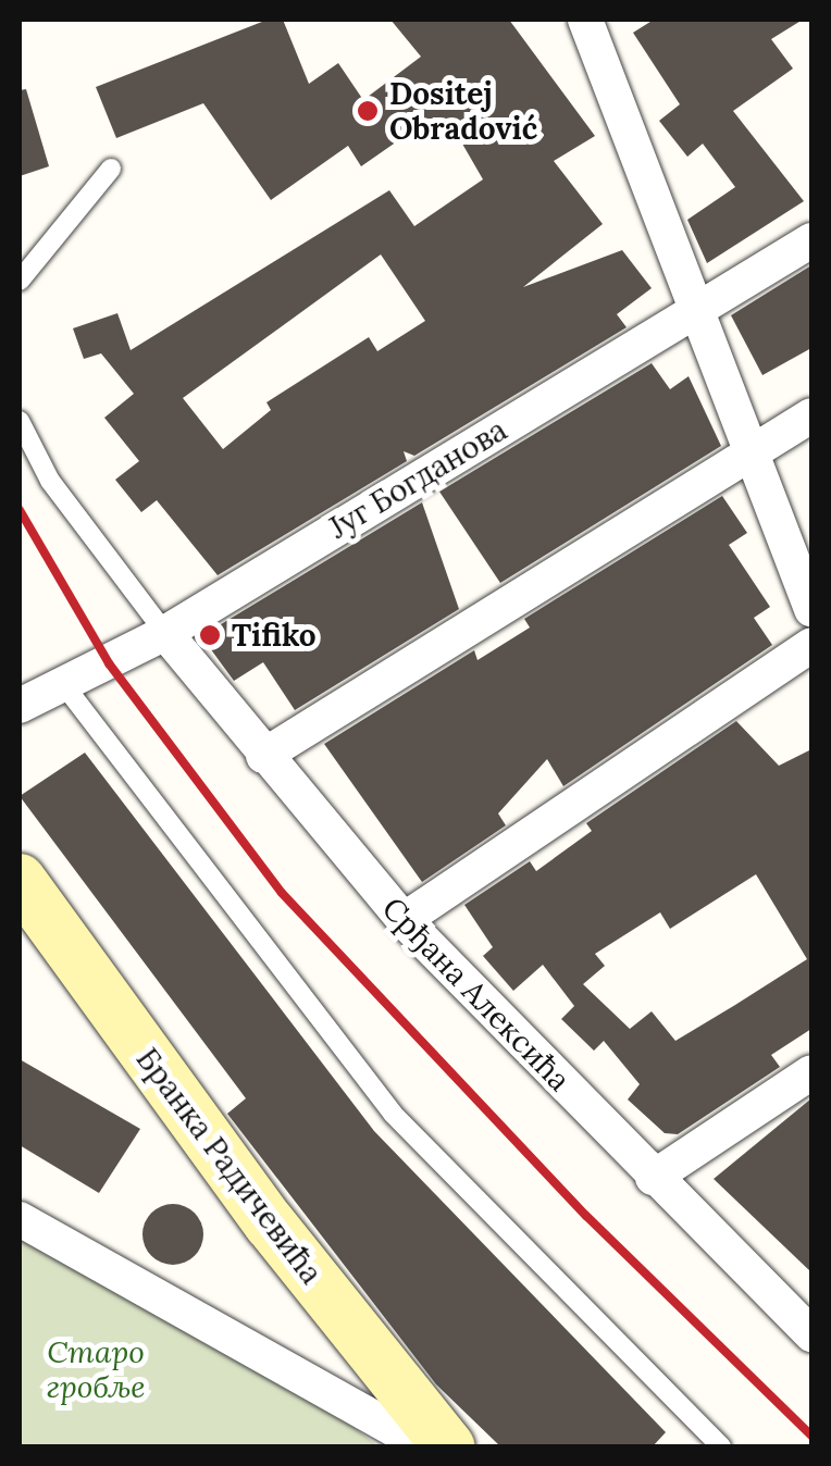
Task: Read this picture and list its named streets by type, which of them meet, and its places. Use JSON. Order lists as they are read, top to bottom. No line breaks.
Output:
{"streets":{"street":["Југ Богданова","Срђана Алексића","Бранка Радичевића"]},"crossings":[["Југ Богданова","Срђана Алексића"]],"parks":["Старо гробље"],"places":["Dositej Obradović","Tifiko"]}
